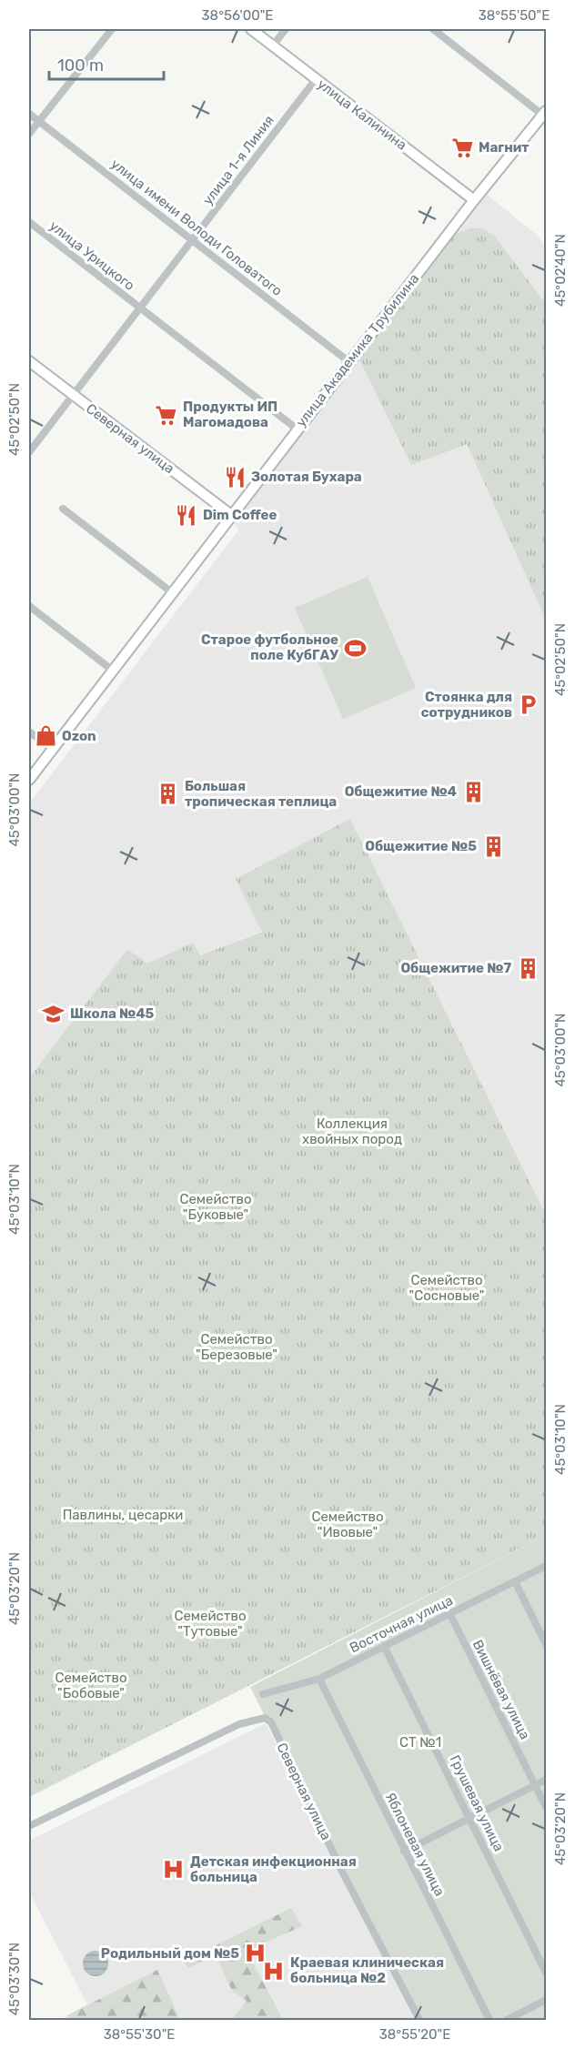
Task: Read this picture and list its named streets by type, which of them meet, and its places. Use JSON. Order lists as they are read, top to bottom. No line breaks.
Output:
{"streets":{"main road":["улица Калинина","улица Академика Трубилина","Северная улица"],"street":["улица 1-я Линия","улица имени Володи Головатого","улица Урицкого","Восточная улица","Вишнёвая улица","Грушевая улица","Яблоневая улица"]},"crossings":[["улица Калинина","улица 1-я Линия"],["улица Калинина","улица Академика Трубилина"],["улица 1-я Линия","улица имени Володи Головатого"],["улица 1-я Линия","улица Урицкого"],["улица 1-я Линия","Северная улица"],["улица имени Володи Головатого","улица Академика Трубилина"],["улица Академика Трубилина","Северная улица"],["Восточная улица","Вишнёвая улица"],["Восточная улица","Грушевая улица"],["Восточная улица","Яблоневая улица"]],"parks":["Коллекция хвойных пород","Семейство \"Буковые\"","Семейство \"Сосновые\"","Семейство \"Березовые\"","Павлины, цесарки","Семейство \"Ивовые\"","Семейство \"Тутовые\"","Семейство \"Бобовые\"","СТ №1"],"places":{"supermarket":["Магнит","Продукты ИП Магомадова"],"restaurant":["Золотая Бухара","Dim Coffee"],"sports":["Старое футбольное поле КубГАУ"],"parking":["Стоянка для сотрудников"],"shop":["Ozon"],"building":["Общежитие №4","Большая тропическая теплица","Общежитие №5","Общежитие №7"],"school or university":["Школа №45"],"hospital":["Детская инфекционная больница","Родильный дом №5","Краевая клиническая больница №2"]},"scale_bar":"100 m","coordinates":["38°56'00\"E","38°55'50\"E","45°02'40\"N","45°02'50\"N","45°03'00\"N","45°03'10\"N","45°03'20\"N","45°03'30\"N","38°55'30\"E","38°55'20\"E"]}
